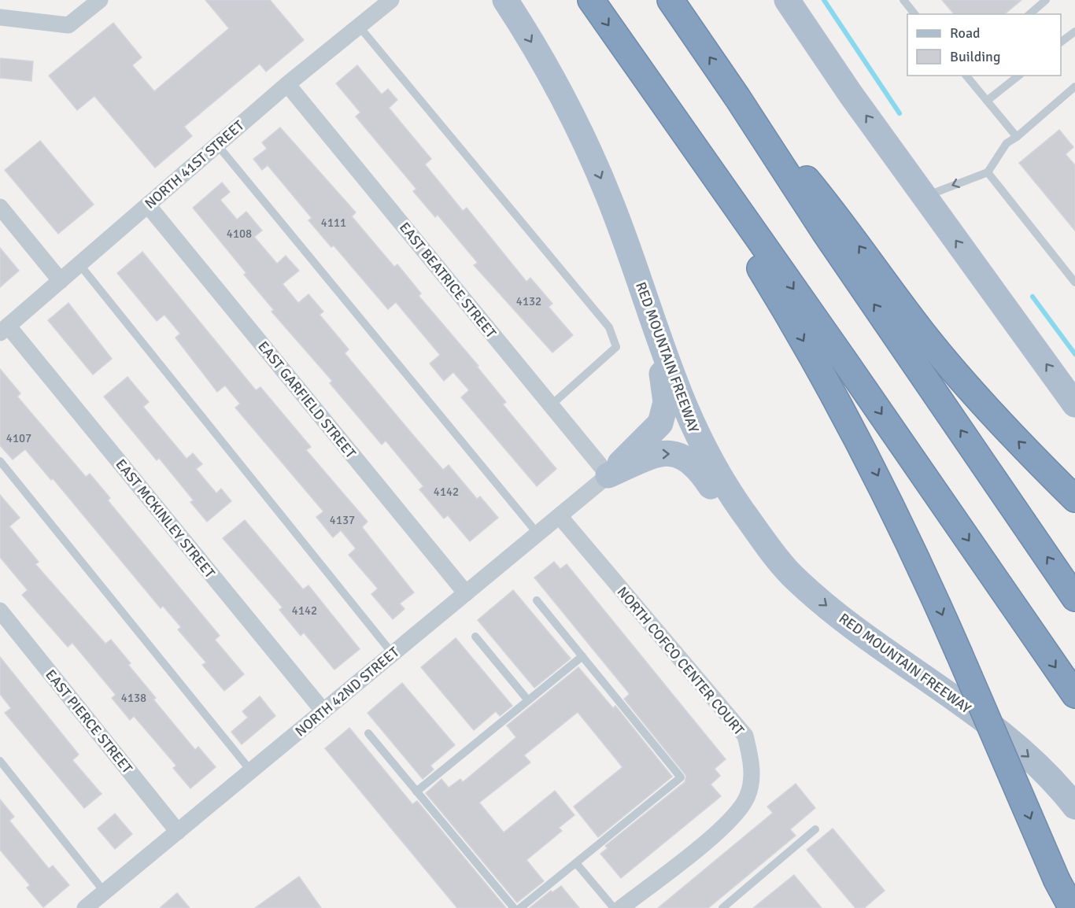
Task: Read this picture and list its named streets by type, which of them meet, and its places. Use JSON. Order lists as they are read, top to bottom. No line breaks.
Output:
{"streets":{"main road":["RED MOUNTAIN FREEWAY"],"street":["NORTH 41ST STREET","EAST BEATRICE STREET","EAST GARFIELD STREET","EAST MCKINLEY STREET","NORTH COFCO CENTER COURT","NORTH 42ND STREET","EAST PIERCE STREET"]},"crossings":[["NORTH 41ST STREET","EAST BEATRICE STREET"],["NORTH 41ST STREET","EAST GARFIELD STREET"],["NORTH 41ST STREET","EAST MCKINLEY STREET"],["EAST BEATRICE STREET","NORTH 42ND STREET"],["EAST GARFIELD STREET","NORTH 42ND STREET"],["EAST MCKINLEY STREET","NORTH 42ND STREET"],["NORTH COFCO CENTER COURT","NORTH 42ND STREET"],["NORTH 42ND STREET","EAST PIERCE STREET"]],"one_way":["RED MOUNTAIN FREEWAY"],"house_numbers":["4111","4108","4132","4107","4142","4137","4142","4138"],"legend":["Road","Building"]}
